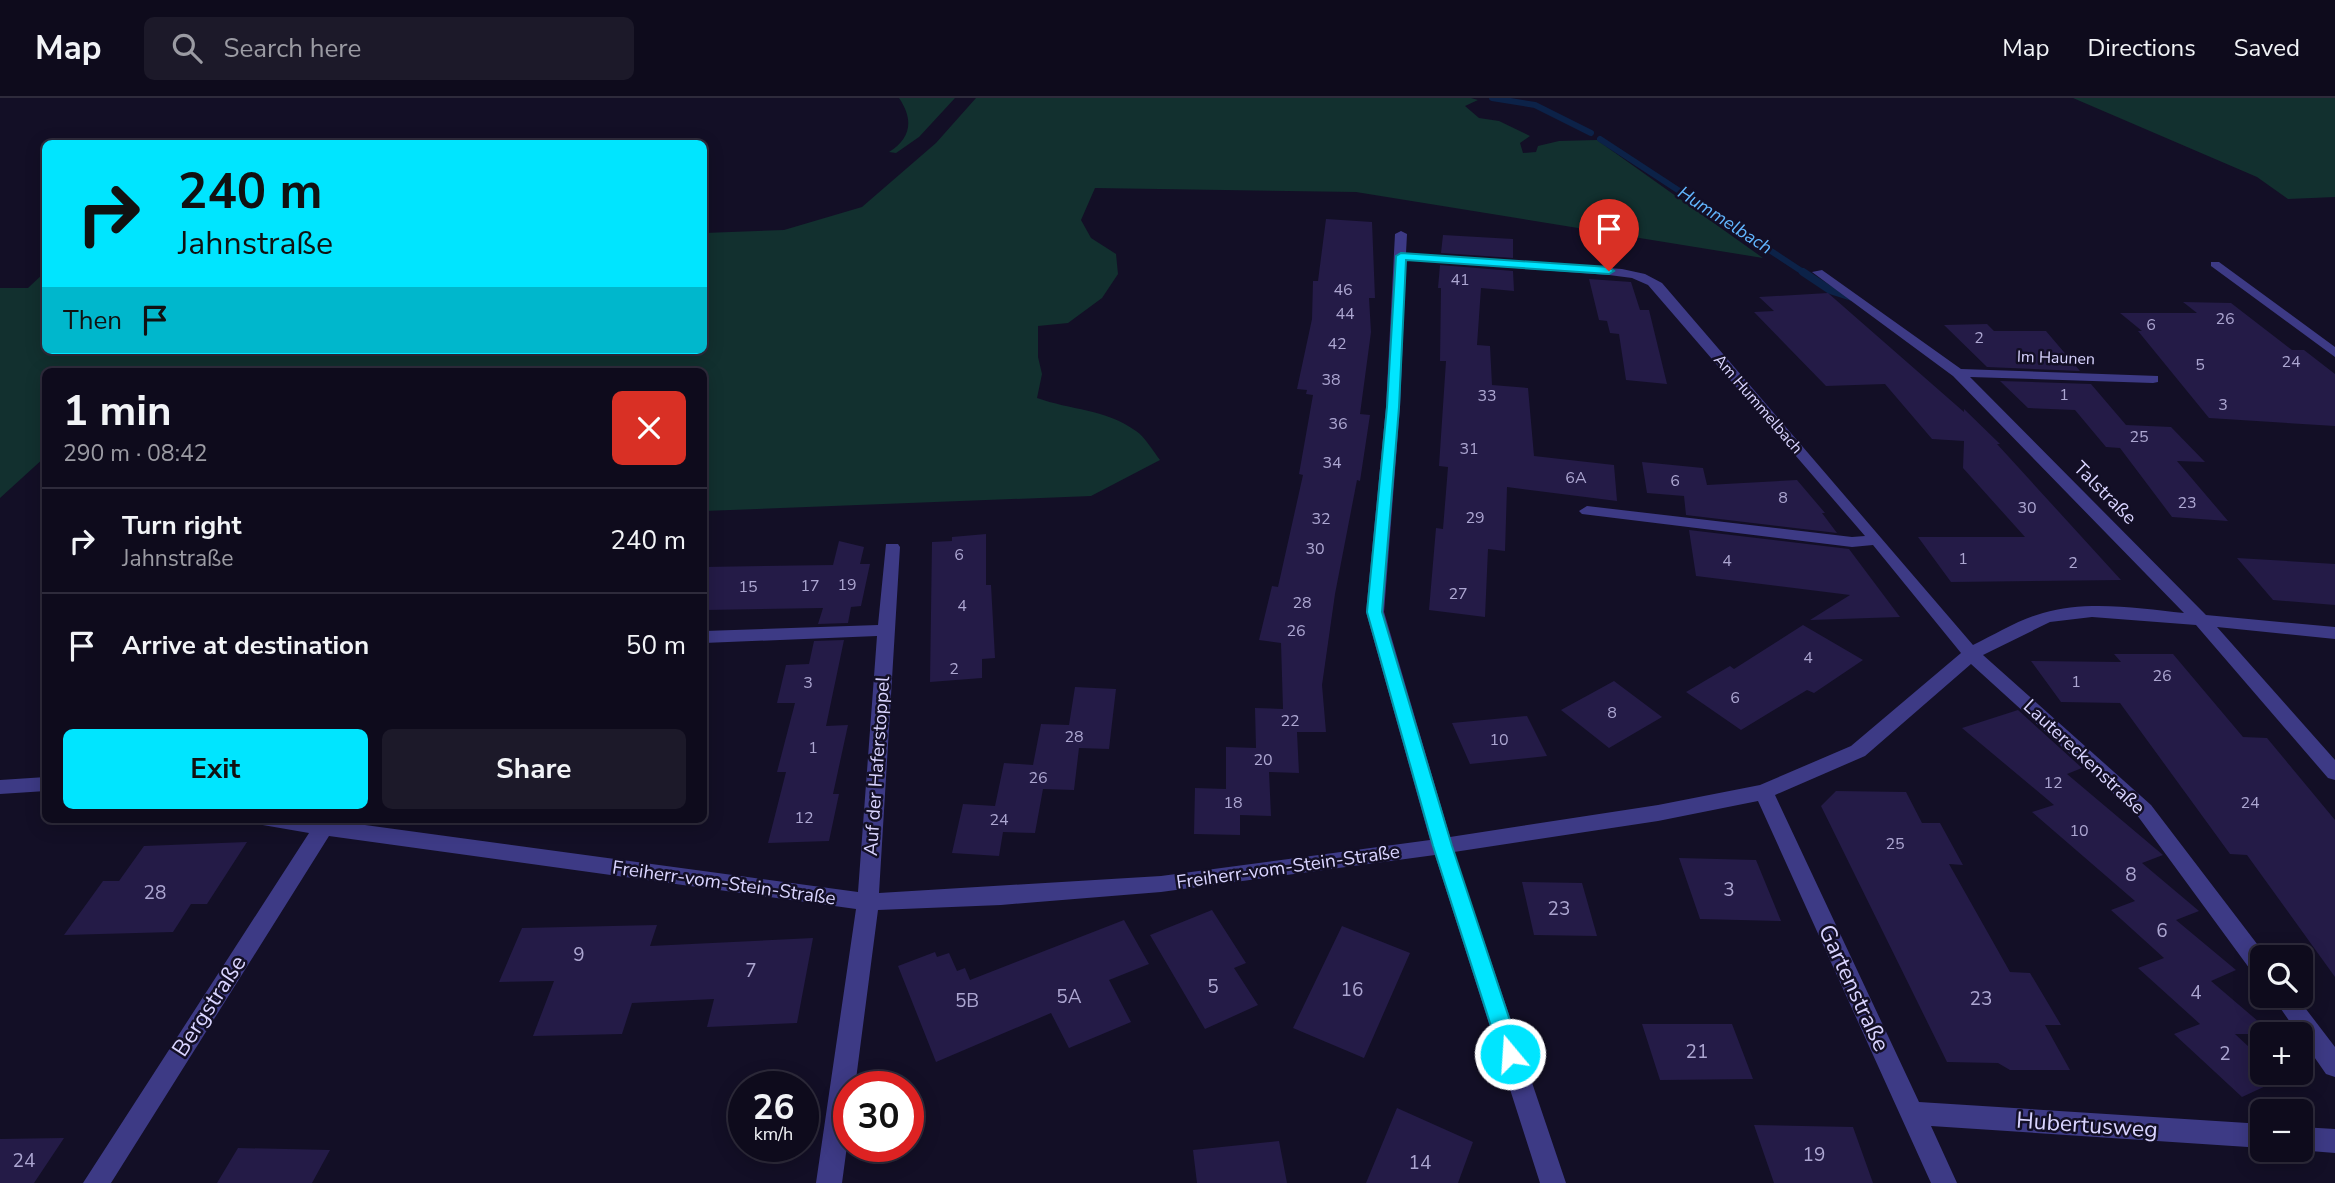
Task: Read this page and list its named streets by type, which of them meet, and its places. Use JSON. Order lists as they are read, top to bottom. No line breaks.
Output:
{"streets":{"street":["Im Haunen","Am Hummelbach","Talstraße","Lautereckenstraße","Auf der Haferstoppel","Freiherr-vom-Stein-Straße","Gartenstraße","Bergstraße","Hubertusweg"]},"crossings":[["Im Haunen","Talstraße"],["Am Hummelbach","Lautereckenstraße"],["Am Hummelbach","Freiherr-vom-Stein-Straße"],["Talstraße","Freiherr-vom-Stein-Straße"],["Lautereckenstraße","Freiherr-vom-Stein-Straße"],["Auf der Haferstoppel","Freiherr-vom-Stein-Straße"],["Freiherr-vom-Stein-Straße","Gartenstraße"],["Freiherr-vom-Stein-Straße","Bergstraße"],["Gartenstraße","Hubertusweg"]],"water":["Hummelbach"],"house_numbers":["41","46","44","26","6","2","42","24","5","38","1","33","3","36","25","31","34","6A","6","8","23","30","29","32","30","6","1","4","2","19","17","15","27","28","4","26","4","2","26","1","3","6","8","22","28","10","1","20","26","12","18","24","12","24","10","25","8","3","28","23","6","9","7","5","16","4","5A","23","5B","21","2","19","24","14"],"page":{"header":"Map","search":"Search here","nav":["Map","Directions","Saved"],"turn":["240 m","Jahnstraße"],"then":"Then","heading":["1 min","290 m · 08:42"],"list":[{"name":"Turn right","note":"Jahnstraße","value":"240 m"},{"name":"Arrive at destination","value":"50 m"}],"buttons":["Exit","Share"],"map_buttons":["+","−"],"speed":"26 km/h","limit":"30"}}
